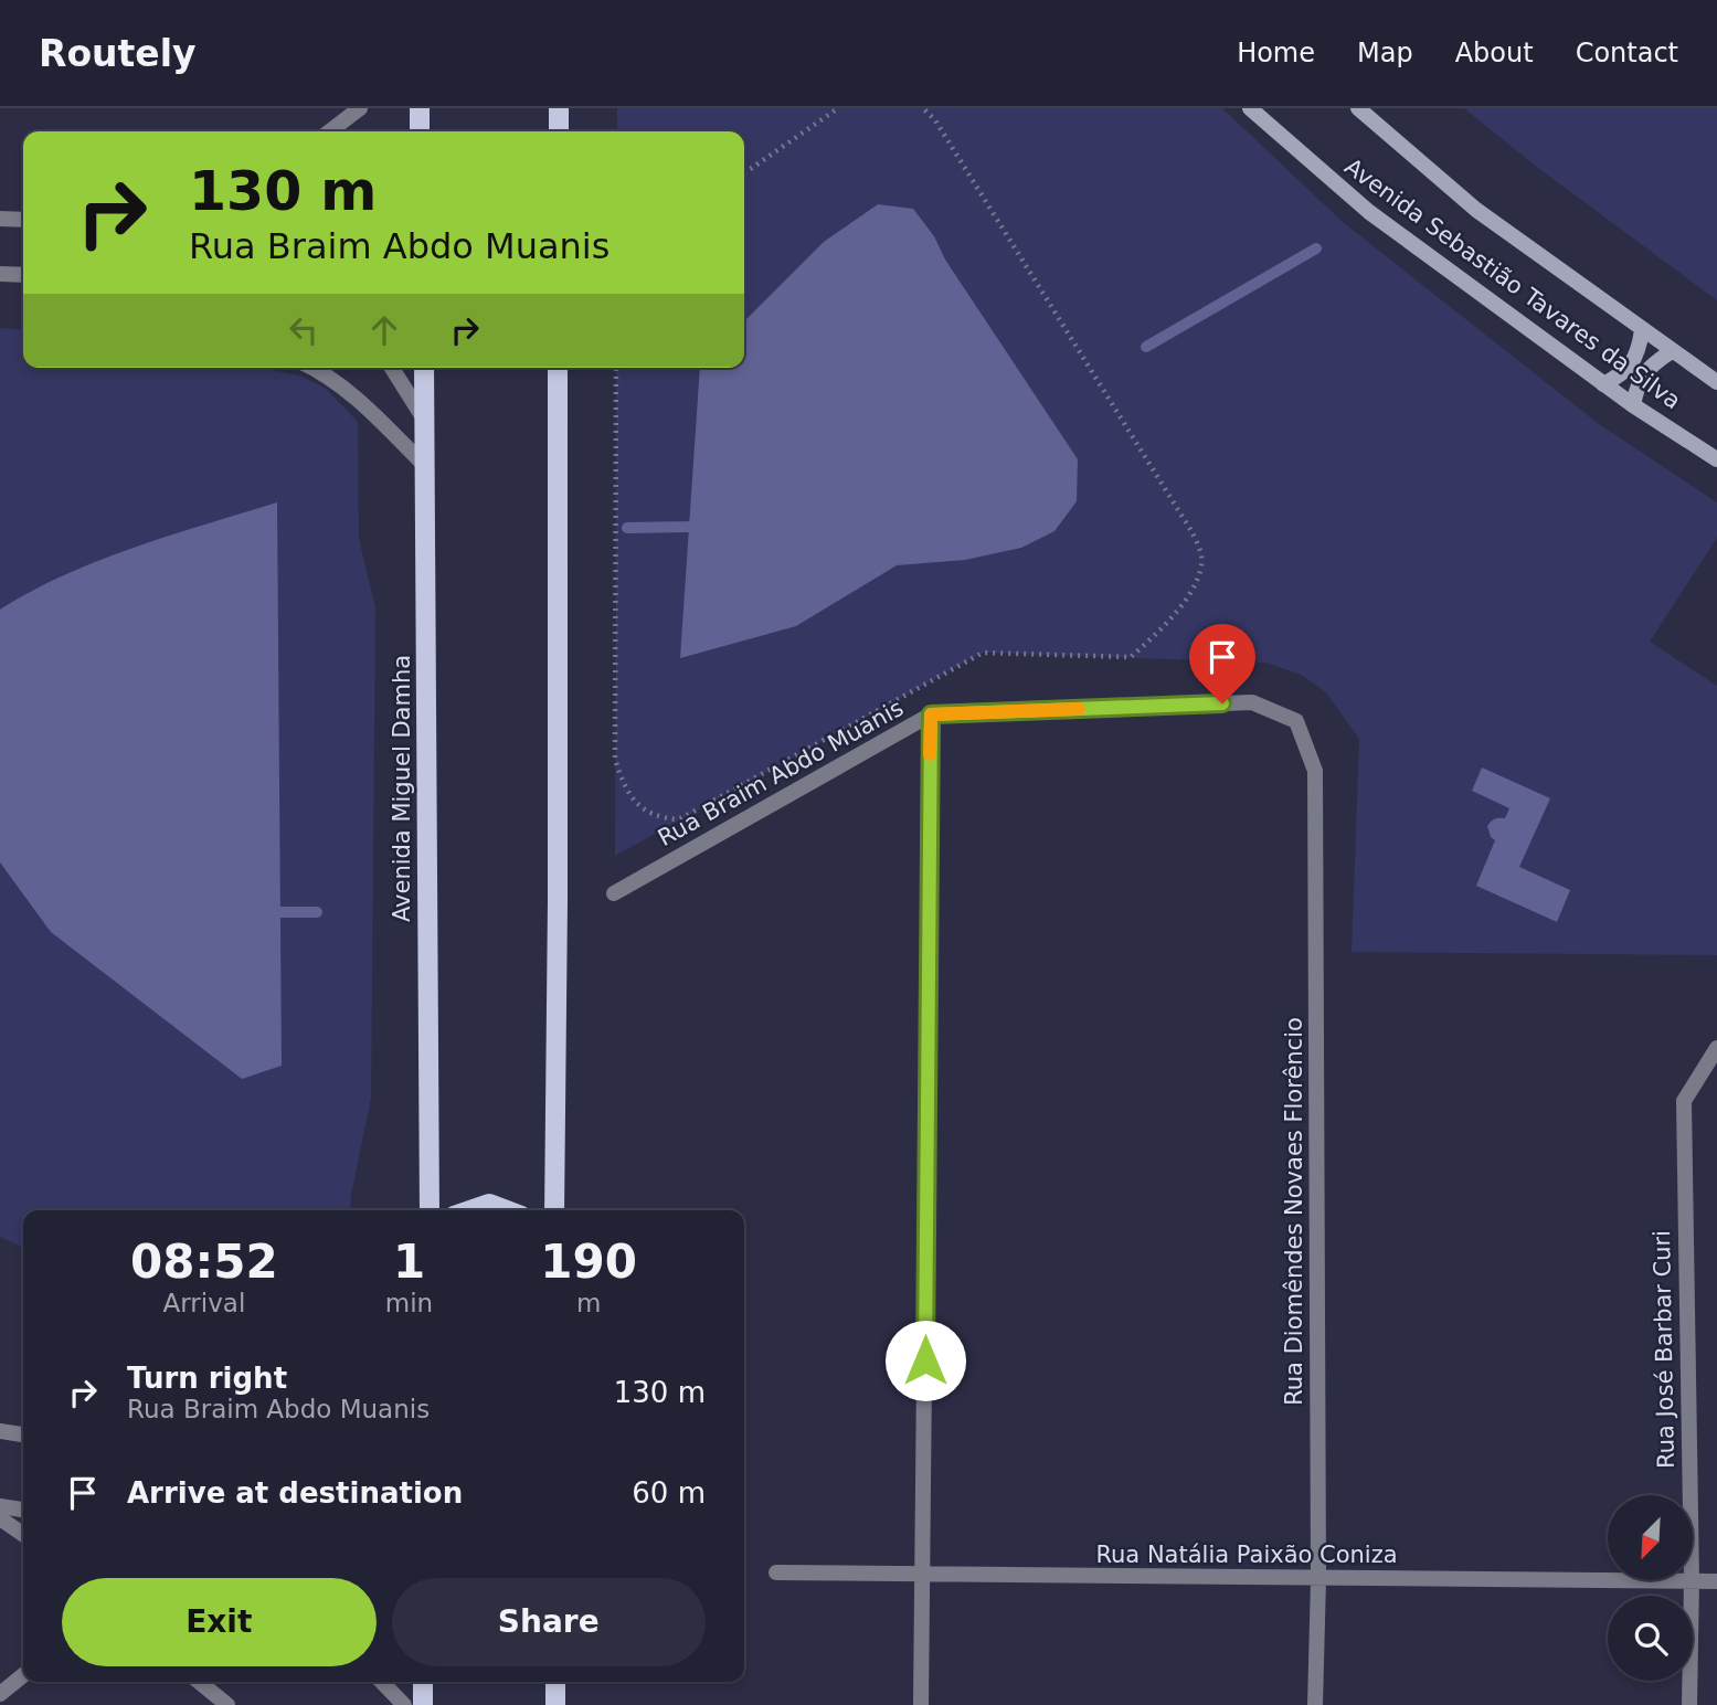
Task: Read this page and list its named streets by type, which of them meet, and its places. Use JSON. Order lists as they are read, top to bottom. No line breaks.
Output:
{"streets":{"main road":["Avenida Sebastião Tavares da Silva","Avenida Miguel Damha"],"street":["Rua Braim Abdo Muanis","Rua Diomêndes Novaes Florêncio","Rua José Barbar Curi","Rua Natália Paixão Coniza"]},"crossings":[["Rua Braim Abdo Muanis","Rua Diomêndes Novaes Florêncio"],["Rua Diomêndes Novaes Florêncio","Rua Natália Paixão Coniza"]],"north":"bottom left","page":{"header":"Routely","nav":["Home","Map","About","Contact"],"turn":["130 m","Rua Braim Abdo Muanis"],"eta":["08:52","Arrival","1","min","190","m"],"list":[{"name":"Turn right","note":"Rua Braim Abdo Muanis","value":"130 m"},{"name":"Arrive at destination","value":"60 m"}],"buttons":["Exit","Share"]}}
